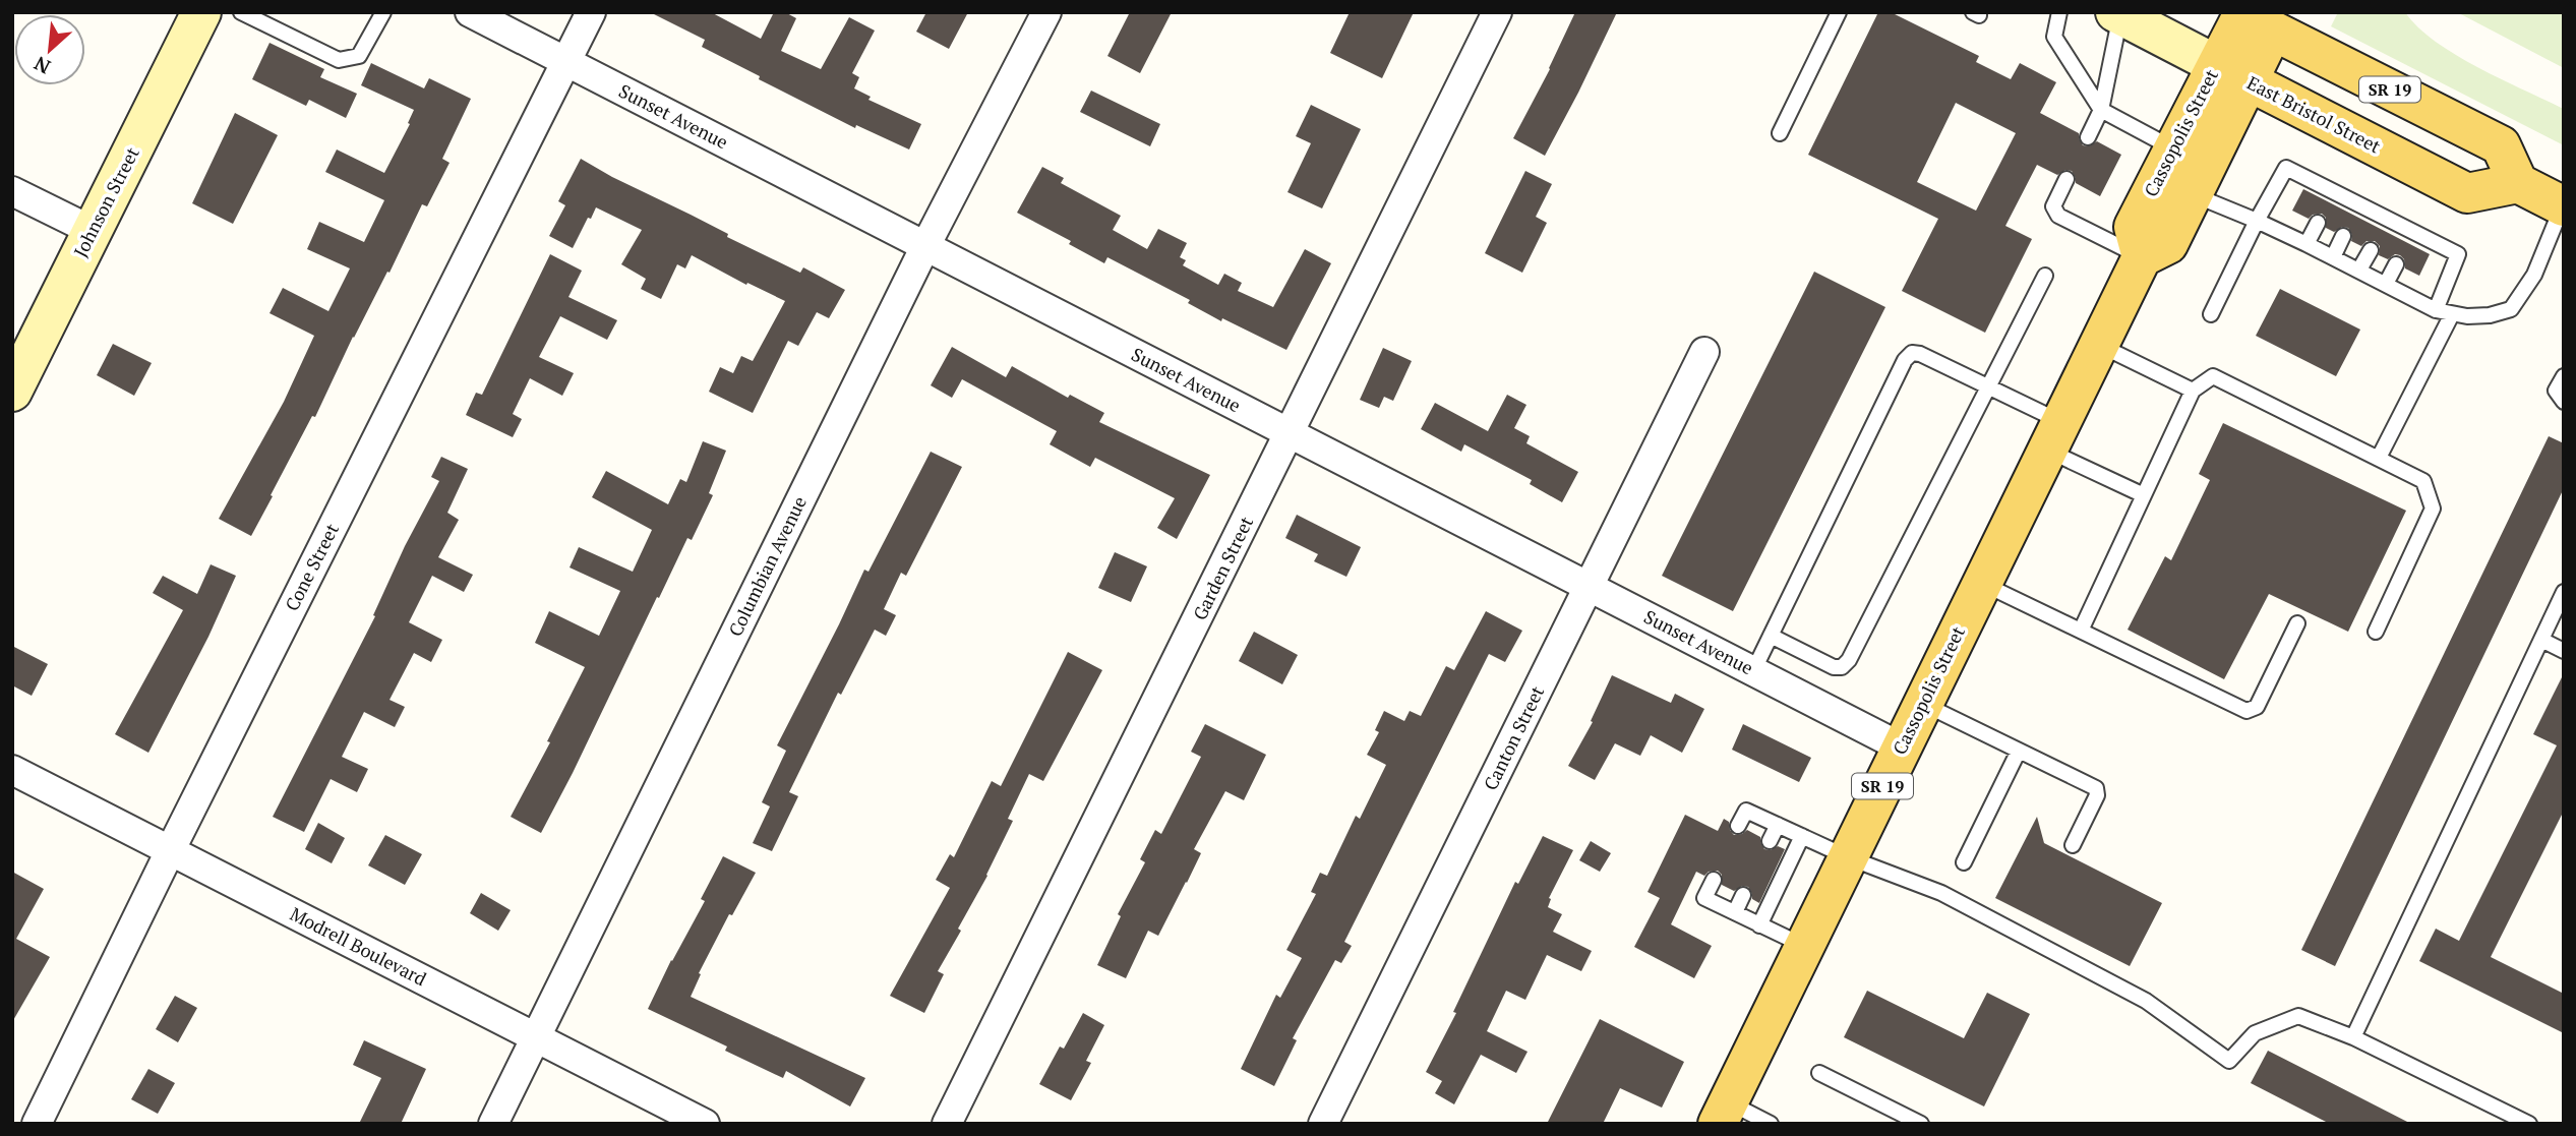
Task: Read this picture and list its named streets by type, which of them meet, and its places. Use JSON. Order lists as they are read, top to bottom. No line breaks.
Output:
{"streets":{"main road":["SR 19","East Bristol Street","Cassopolis Street"],"street":["Sunset Avenue","Johnson Street","Columbian Avenue","Cone Street","Garden Street","Canton Street","Modrell Boulevard"]},"crossings":[["SR 19","East Bristol Street"],["SR 19","Cassopolis Street"],["East Bristol Street","Cassopolis Street"],["Sunset Avenue","Cassopolis Street"],["Sunset Avenue","Columbian Avenue"],["Sunset Avenue","Cone Street"],["Sunset Avenue","Garden Street"],["Sunset Avenue","Canton Street"],["Columbian Avenue","Modrell Boulevard"],["Cone Street","Modrell Boulevard"]],"north":"bottom left"}
